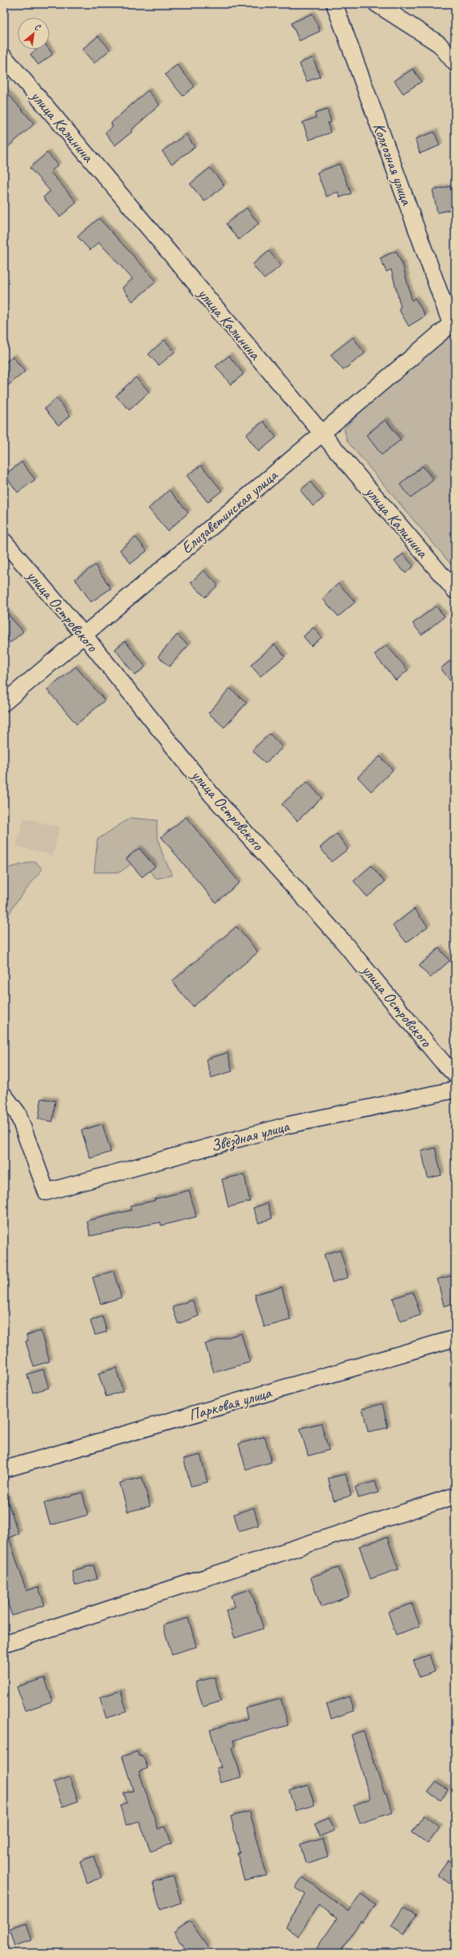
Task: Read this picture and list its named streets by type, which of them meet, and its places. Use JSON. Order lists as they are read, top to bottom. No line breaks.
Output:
{"streets":{"street":["улица Калинина","Колхозная улица","Елизаветинская улица","улица Островского","Звёздная улица","Парковая улица"]},"crossings":[["улица Калинина","Елизаветинская улица"],["Колхозная улица","Елизаветинская улица"],["Елизаветинская улица","улица Островского"]],"north":"top right"}
